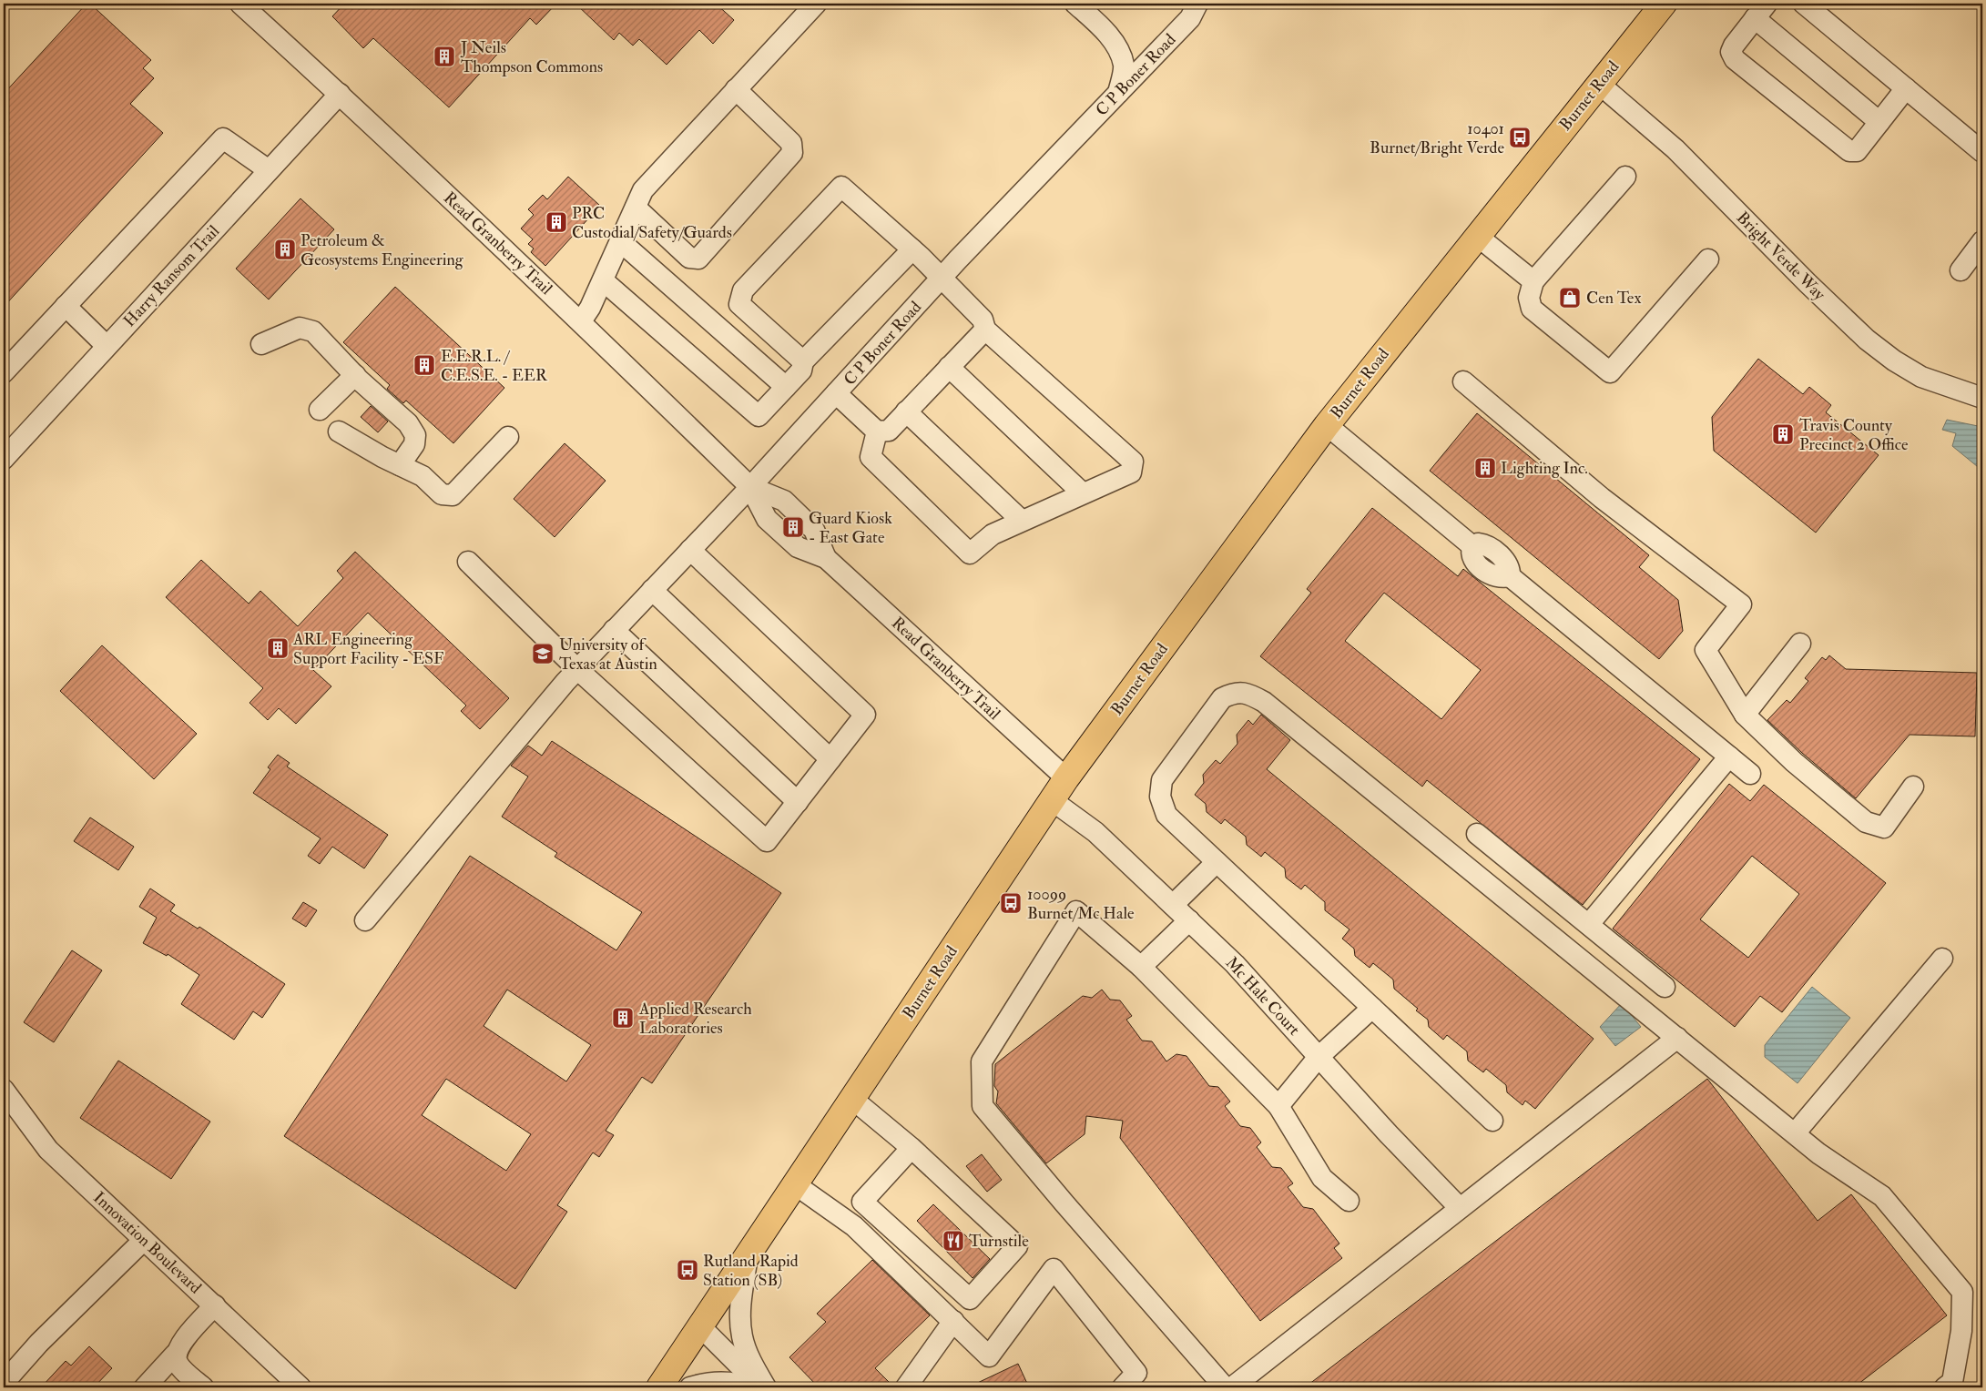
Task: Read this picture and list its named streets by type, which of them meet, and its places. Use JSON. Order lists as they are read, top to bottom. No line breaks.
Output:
{"streets":{"main road":["Burnet Road"],"street":["C P Boner Road","Read Granberry Trail","Bright Verde Way","Harry Ransom Trail","Mc Hale Court","Innovation Boulevard"]},"crossings":[["C P Boner Road","Read Granberry Trail"],["Burnet Road","Read Granberry Trail"],["Burnet Road","Bright Verde Way"],["Burnet Road","Mc Hale Court"],["Read Granberry Trail","Harry Ransom Trail"]],"places":{"building":["J Neils Thompson Commons","PRC Custodial/Safety/Guards","Petroleum & Geosystems Engineering","E.E.R.L. / C.E.S.E. - EER","Travis County Precinct 2 Office","Lighting Inc.","Guard Kiosk - East Gate","ARL Engineering Support Facility - ESF","Applied Research Laboratories"],"bus stop":["10401 Burnet/Bright Verde","10099 Burnet/Mc Hale","Rutland Rapid Station (SB)"],"shop":["Cen Tex"],"school or university":["University of Texas at Austin"],"restaurant":["Turnstile"]}}
